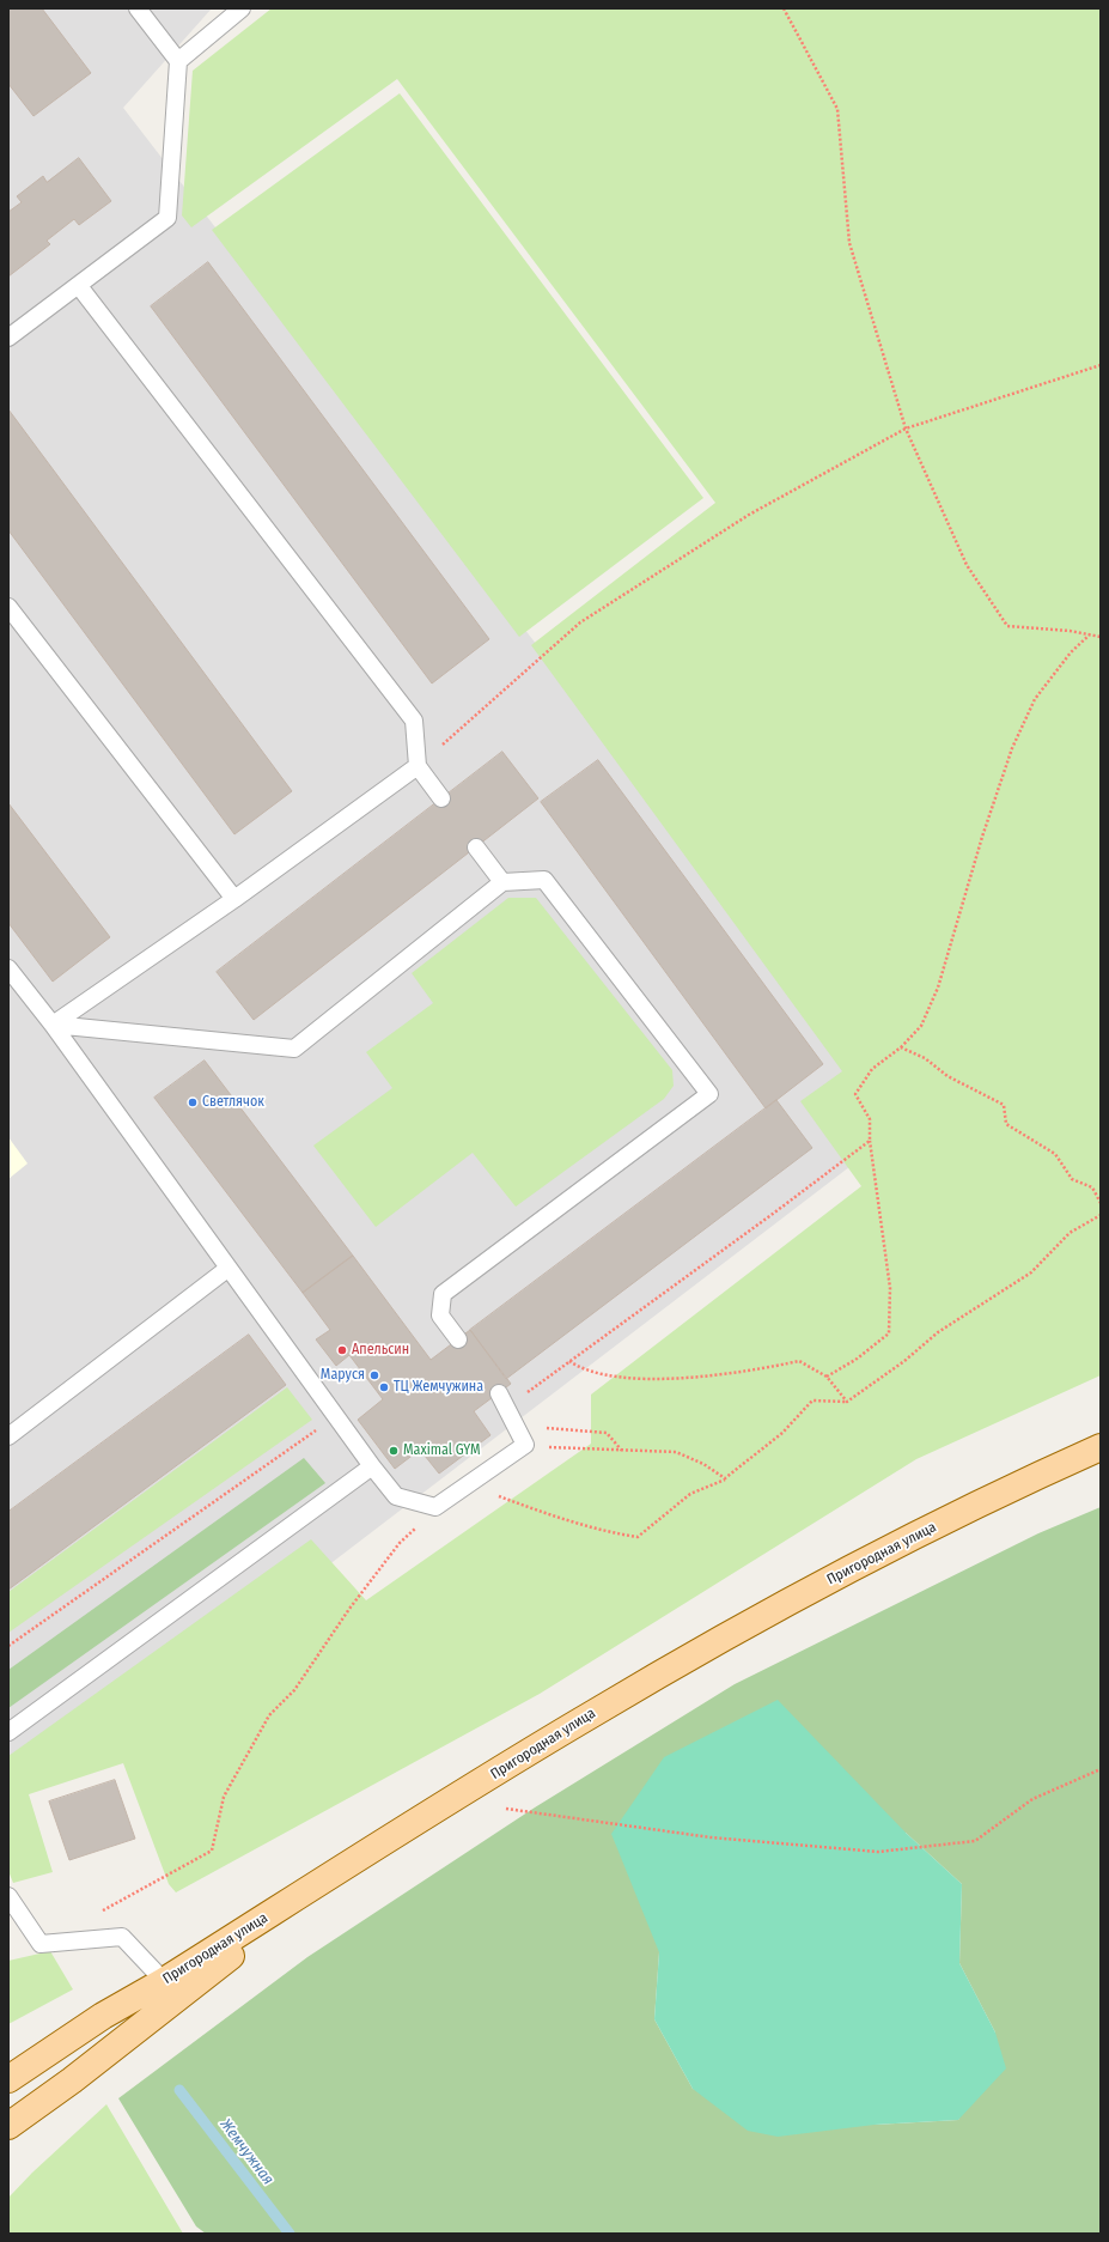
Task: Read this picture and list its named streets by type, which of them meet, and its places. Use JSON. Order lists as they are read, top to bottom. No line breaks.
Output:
{"streets":{"main road":["Пригородная улица"]},"water":["Жемчужная"],"places":["Светлячок","Апельсин","Маруся","ТЦ Жемчужина","Maximal GYM"]}
